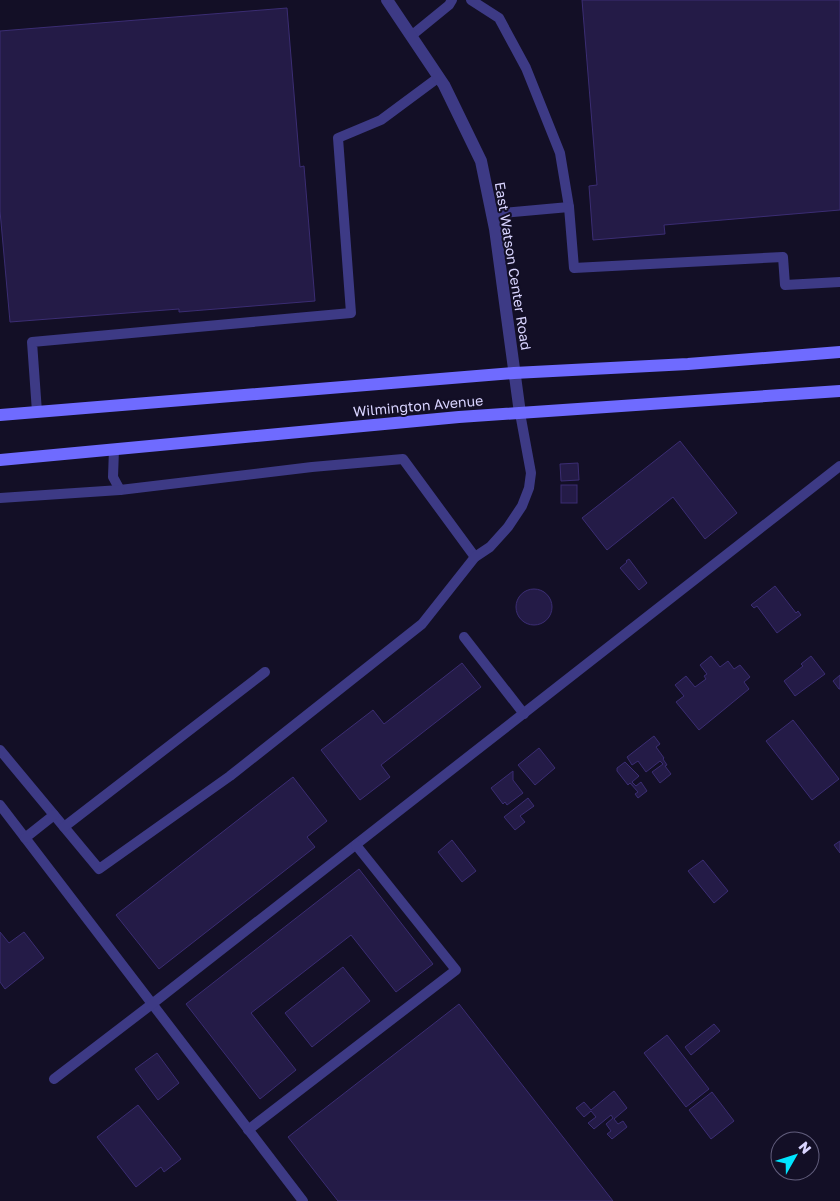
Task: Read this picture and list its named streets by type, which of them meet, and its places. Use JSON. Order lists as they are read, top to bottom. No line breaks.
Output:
{"streets":{"main road":["Wilmington Avenue"],"street":["East Watson Center Road"]},"crossings":[["East Watson Center Road","Wilmington Avenue"]],"north":"top right"}
